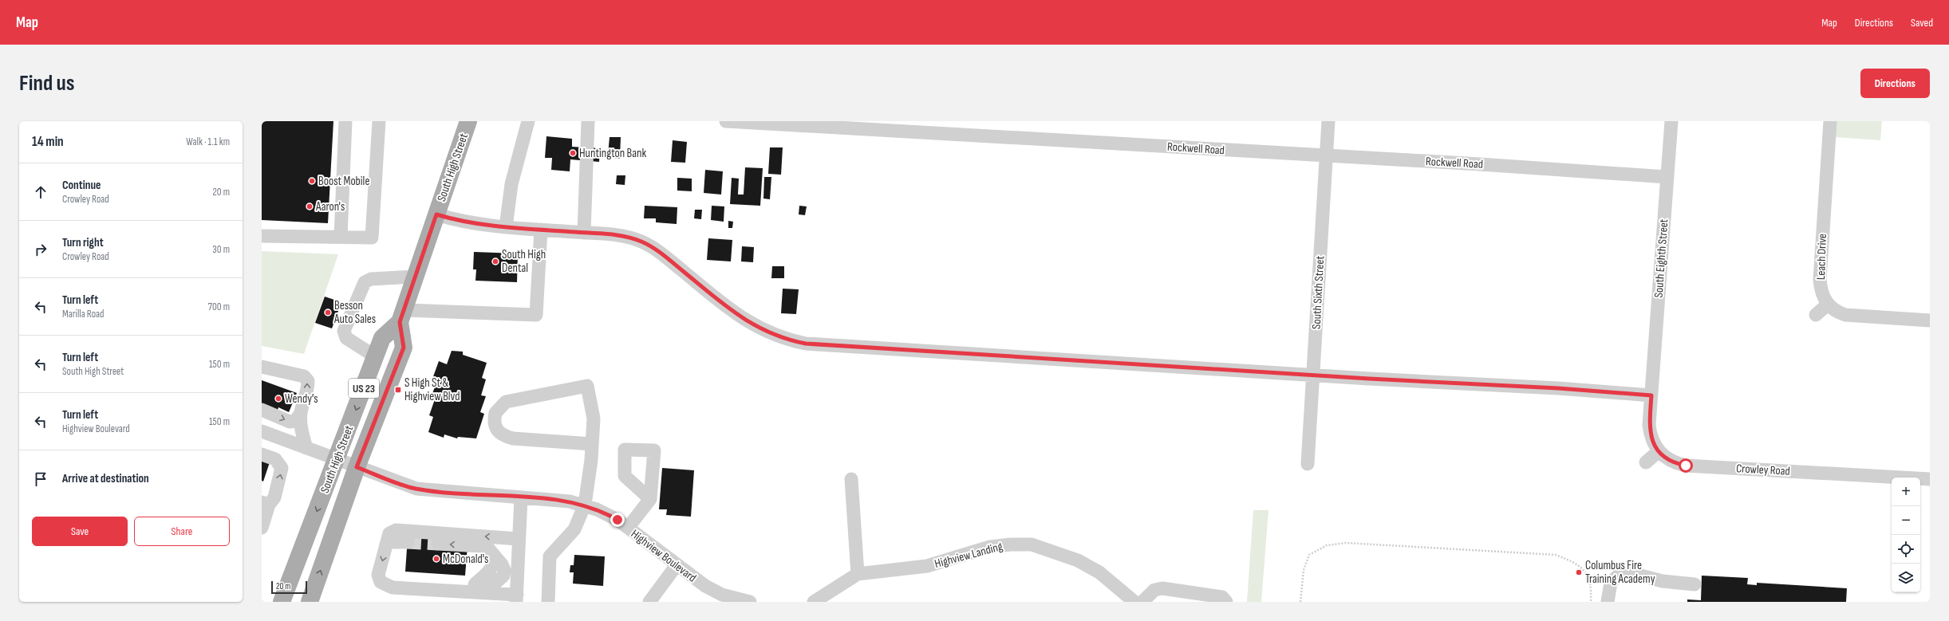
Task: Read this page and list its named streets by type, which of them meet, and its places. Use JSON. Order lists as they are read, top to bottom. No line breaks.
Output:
{"streets":{"main road":["South High Street","US 23"],"street":["Rockwell Road","Leach Drive","South Eighth Street","South Sixth Street","Crowley Road","Highview Landing","Highview Boulevard"]},"crossings":[["Rockwell Road","South Eighth Street"],["Rockwell Road","South Sixth Street"],["South High Street","Highview Boulevard"],["South Eighth Street","Crowley Road"]],"places":{"other":["Huntington Bank","Boost Mobile","Aaron's","South High Dental","Besson Auto Sales","Wendy's","McDonald's","Columbus Fire Training Academy"],"transit":["S High St & Highview Blvd"]},"scale_bar":"20 m","page":{"header":"Map","nav":["Map","Directions","Saved"],"buttons":["Directions",["Save","Share"]],"title":"Find us","heading":["14 min","Walk · 1.1 km"],"list":[["Continue","Crowley Road","20 m"],["Turn right","Crowley Road","30 m"],["Turn left","Marilla Road","700 m"],["Turn left","South High Street","150 m"],["Turn left","Highview Boulevard","150 m"],"Arrive at destination"],"map_buttons":["+","−"],"scale":"20 m"}}
